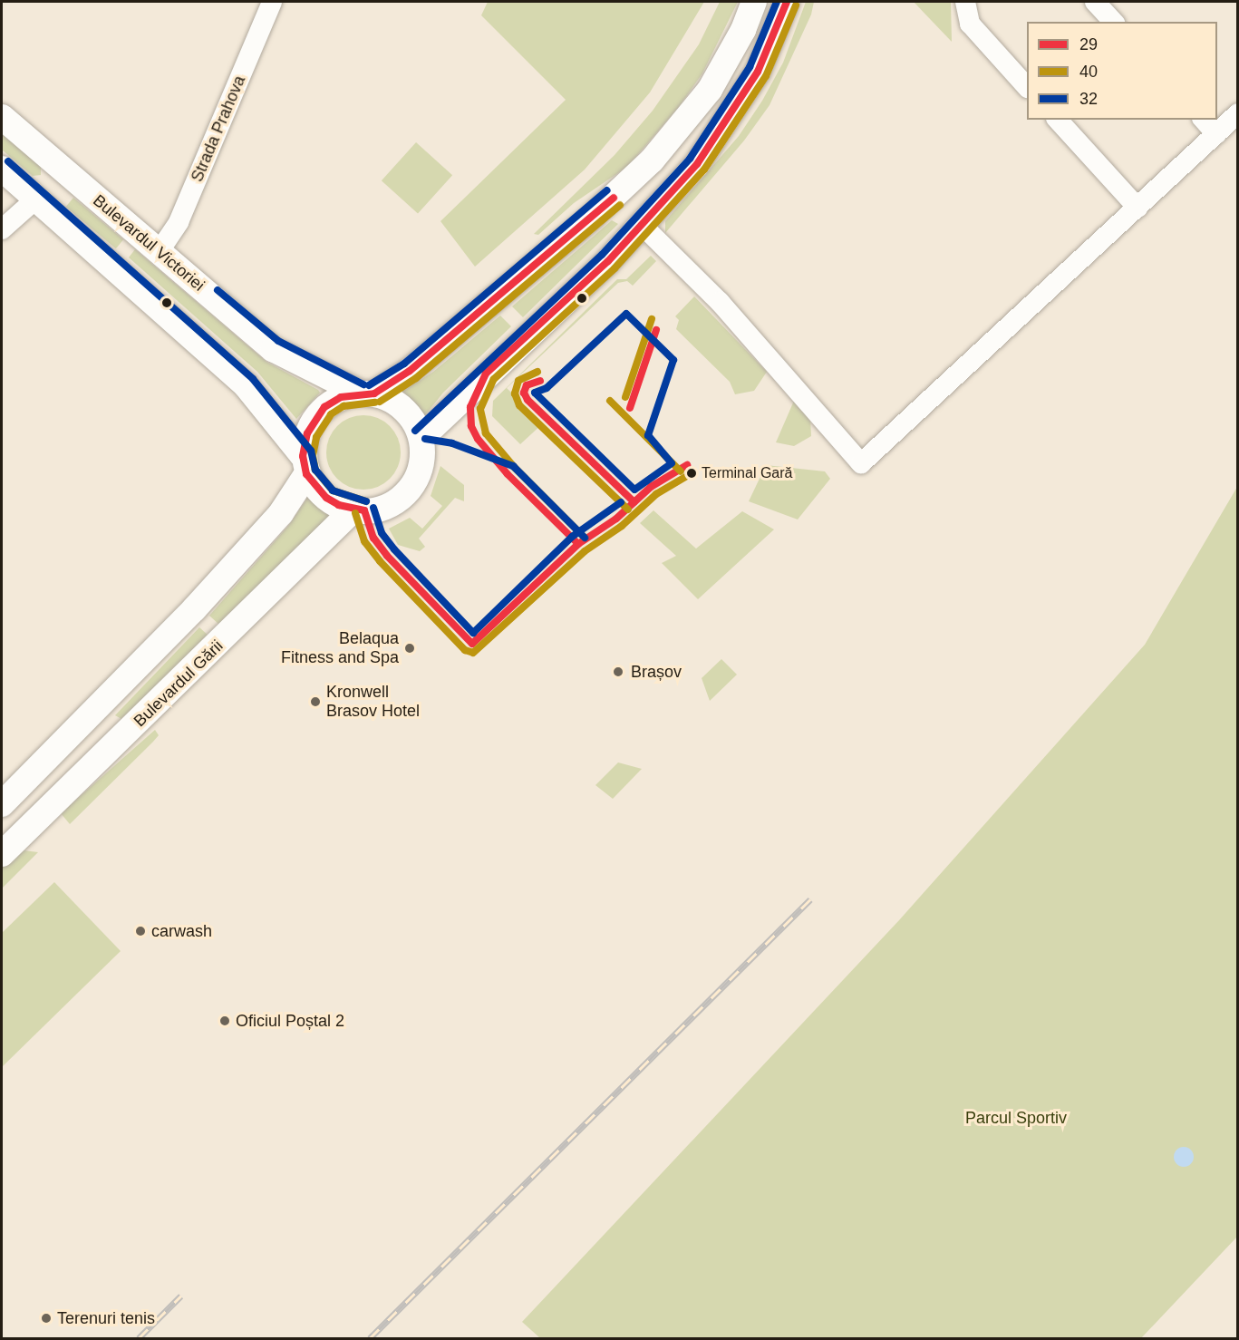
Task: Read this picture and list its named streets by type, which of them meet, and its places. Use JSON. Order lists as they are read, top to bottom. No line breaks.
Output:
{"streets":{"main road":["Bulevardul Victoriei","Bulevardul Gării"],"street":["Strada Prahova"]},"crossings":[["Strada Prahova","Bulevardul Victoriei"],["Bulevardul Victoriei","Bulevardul Gării"]],"parks":["Parcul Sportiv"],"places":["Terminal Gară","Belaqua Fitness and Spa","Brașov","Kronwell Brasov Hotel","carwash","Oficiul Poștal 2","Terenuri tenis"],"lines":["transit line 29","transit line 32","transit line 40"],"legend":["29","40","32"]}
